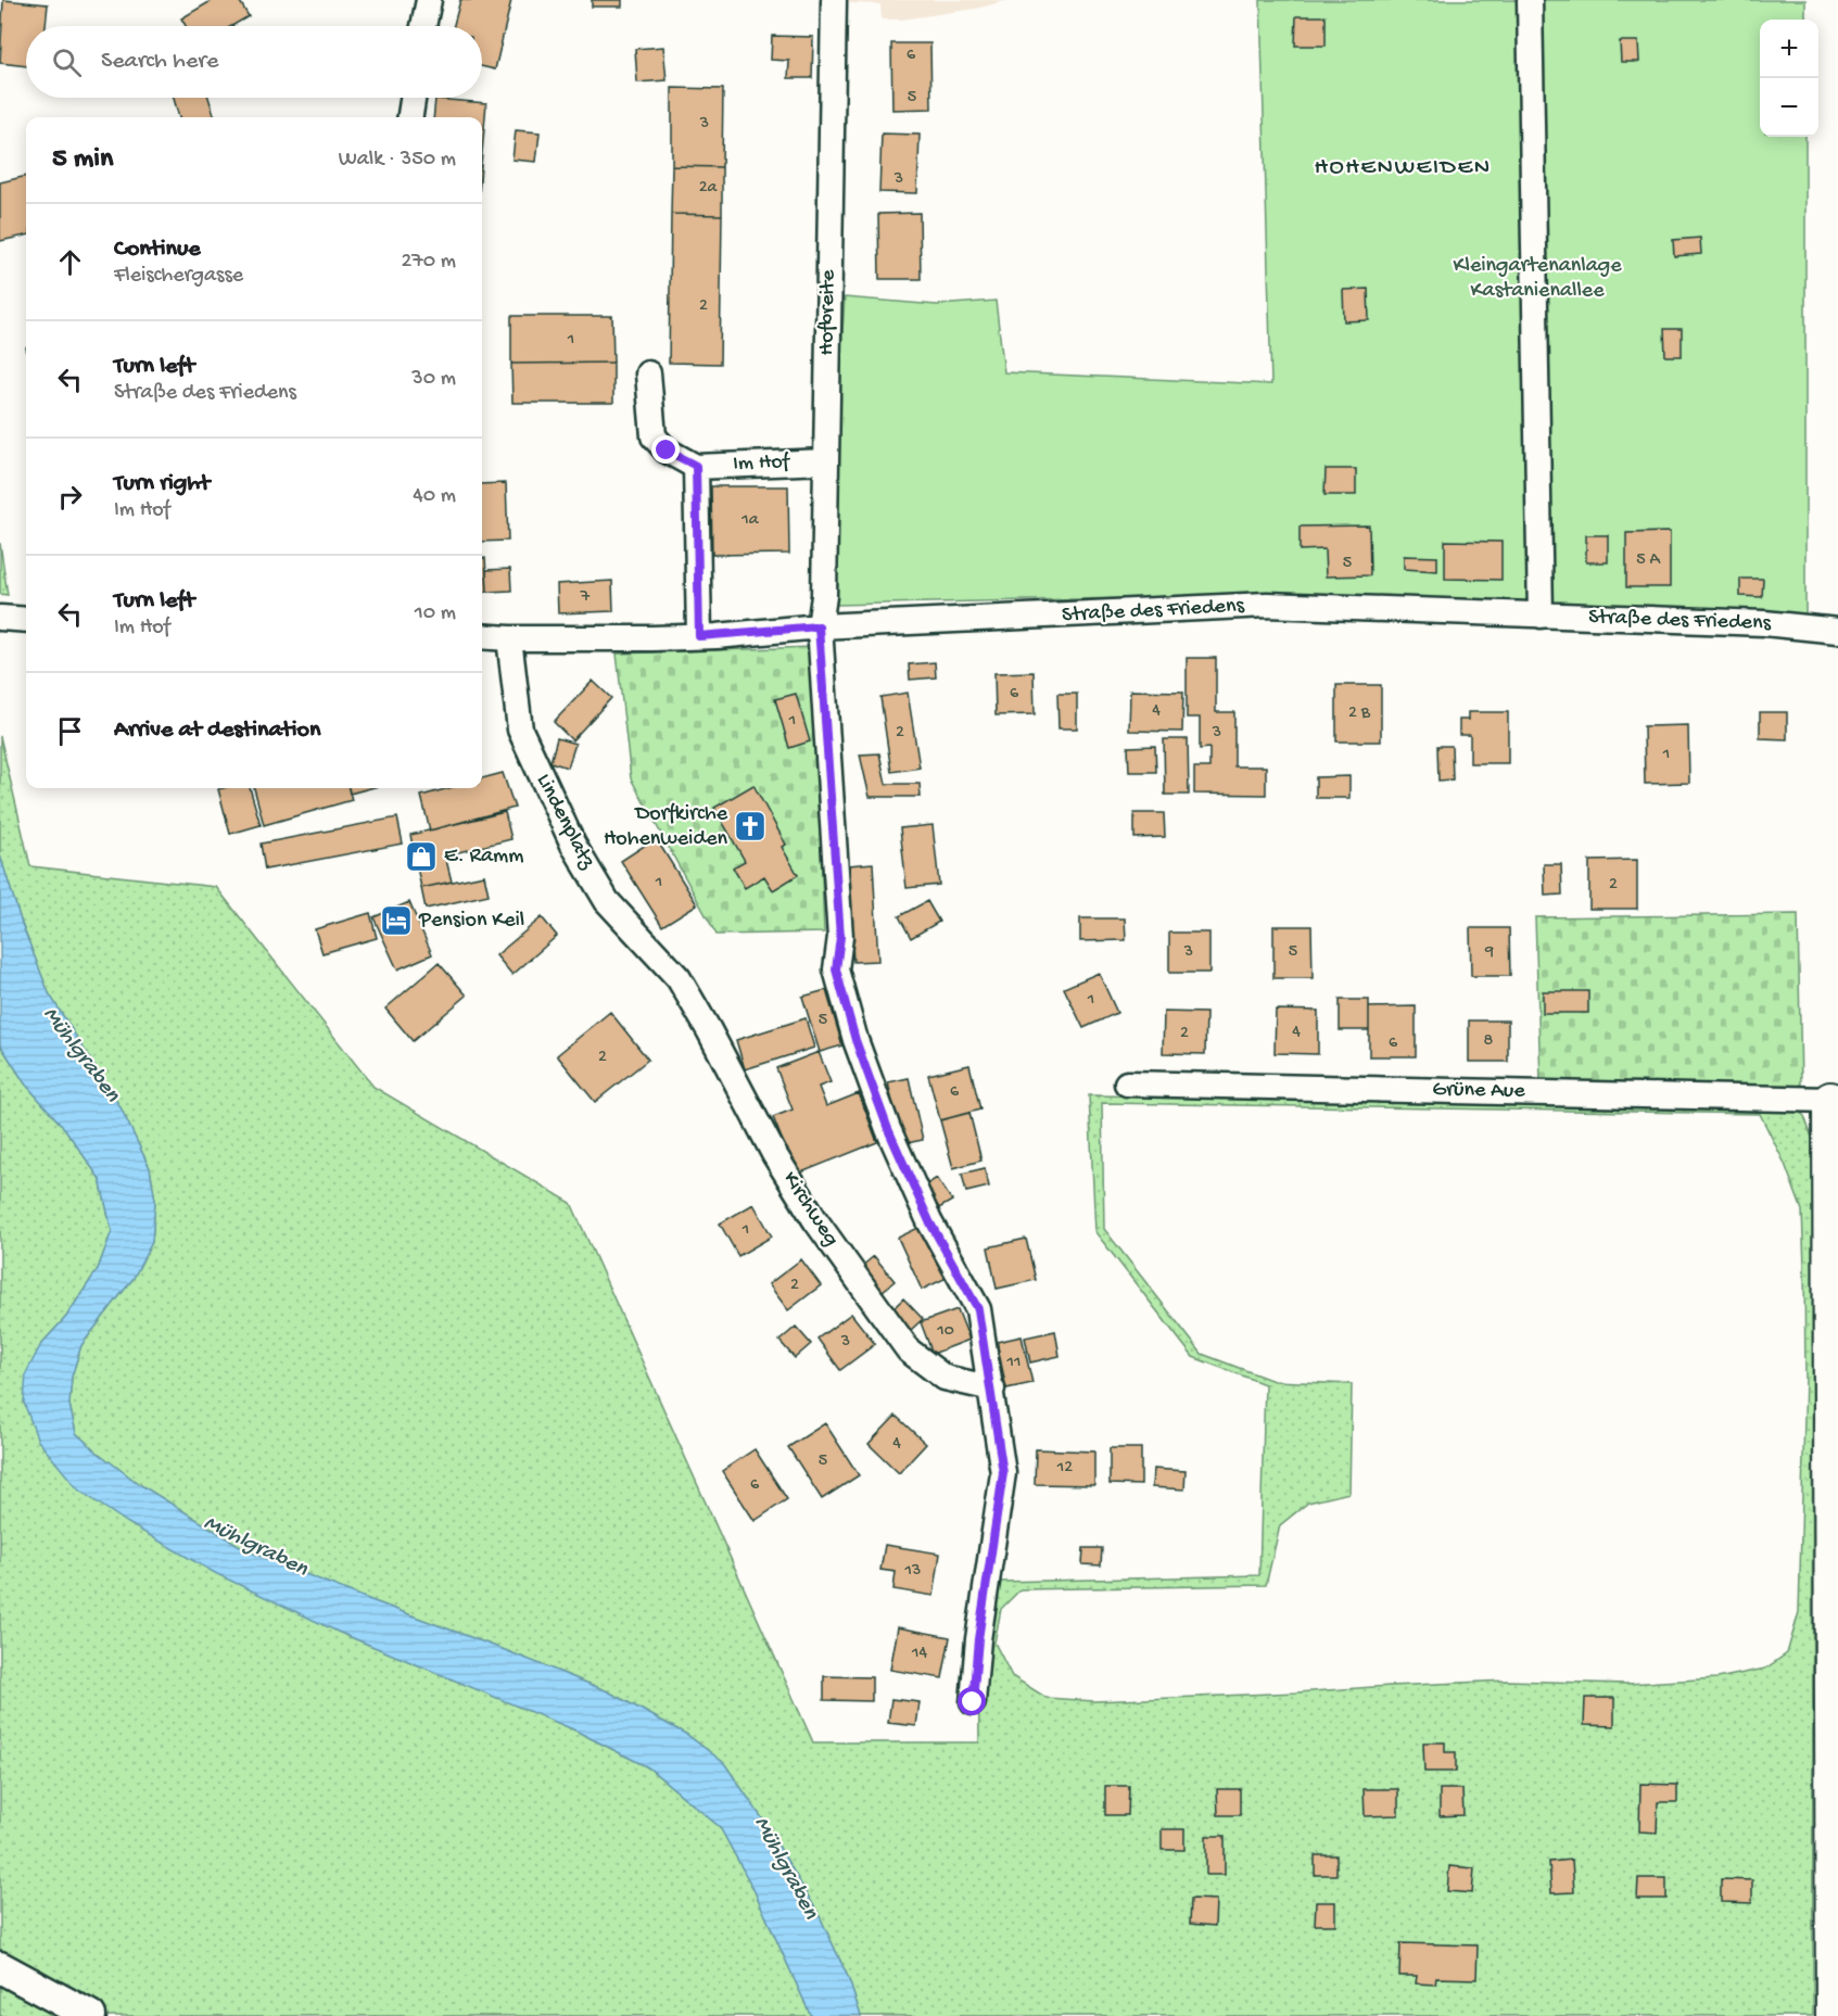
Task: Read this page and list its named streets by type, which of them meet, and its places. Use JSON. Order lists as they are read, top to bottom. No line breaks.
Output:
{"streets":{"street":["Hofbreite","Im Hof","Straße des Friedens","Lindenplatz","Grüne Aue","Kirchweg"]},"crossings":[["Hofbreite","Im Hof"],["Hofbreite","Straße des Friedens"],["Hofbreite","Kirchweg"],["Straße des Friedens","Lindenplatz"],["Lindenplatz","Kirchweg"]],"districts":["HOHENWEIDEN"],"water":["Mühlgraben"],"parks":["Kleingartenanlage Kastanienallee"],"places":{"church":["Dorfkirche Hohenweiden"],"shop":["E. Ramm"],"hotel":["Pension Keil"]},"house_numbers":["6","5","3","3","2a","2","1","1a","5 A","5","7","6","4","2 B","1","2","3","1","1","2","3","5","9","1","5","4","2","8","6","2","6","1","2","10","3","11","4","5","12","6","13","14"],"page":{"map_buttons":["+","−"],"search":"Search here","heading":["5 min","Walk · 350 m"],"list":[["Continue","Fleischergasse","270 m"],["Turn left","Straße des Friedens","30 m"],["Turn right","Im Hof","40 m"],["Turn left","Im Hof","10 m"],"Arrive at destination"]}}
